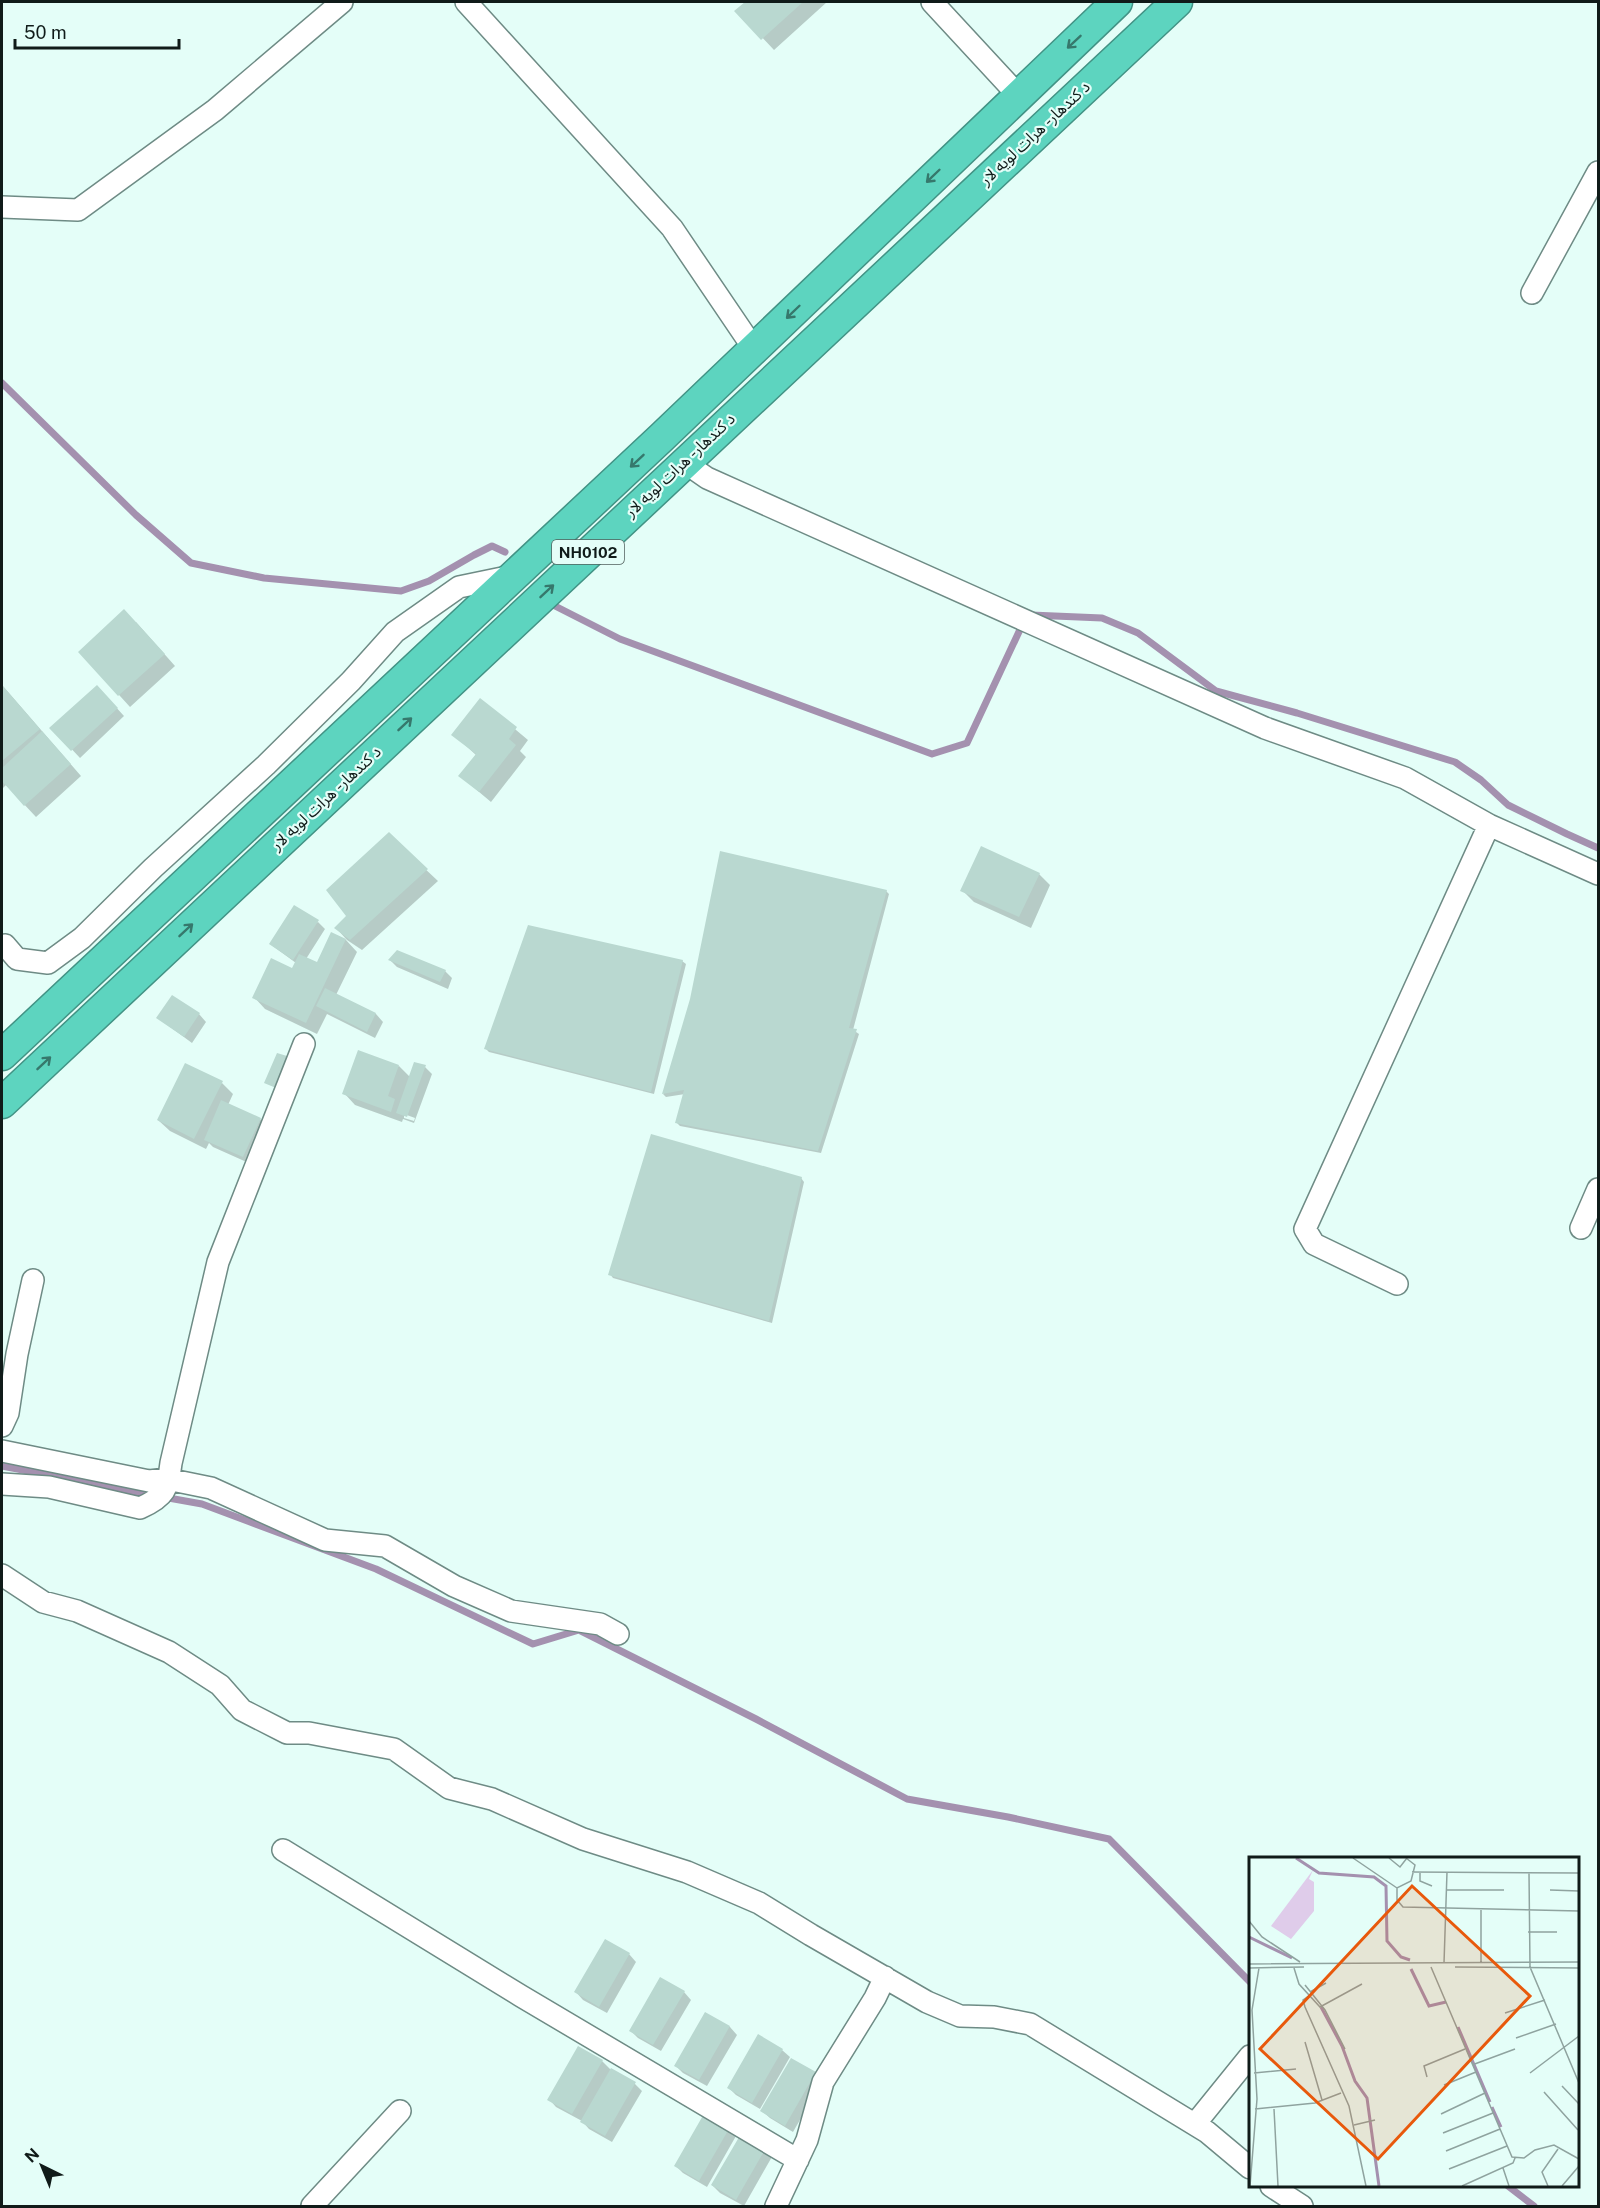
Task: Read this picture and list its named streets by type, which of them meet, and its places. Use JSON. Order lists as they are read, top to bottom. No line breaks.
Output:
{"streets":{"highway":["د کندهار - هرات لويه لار","NH0102"]},"scale_bar":"50 m","north":"top left"}
